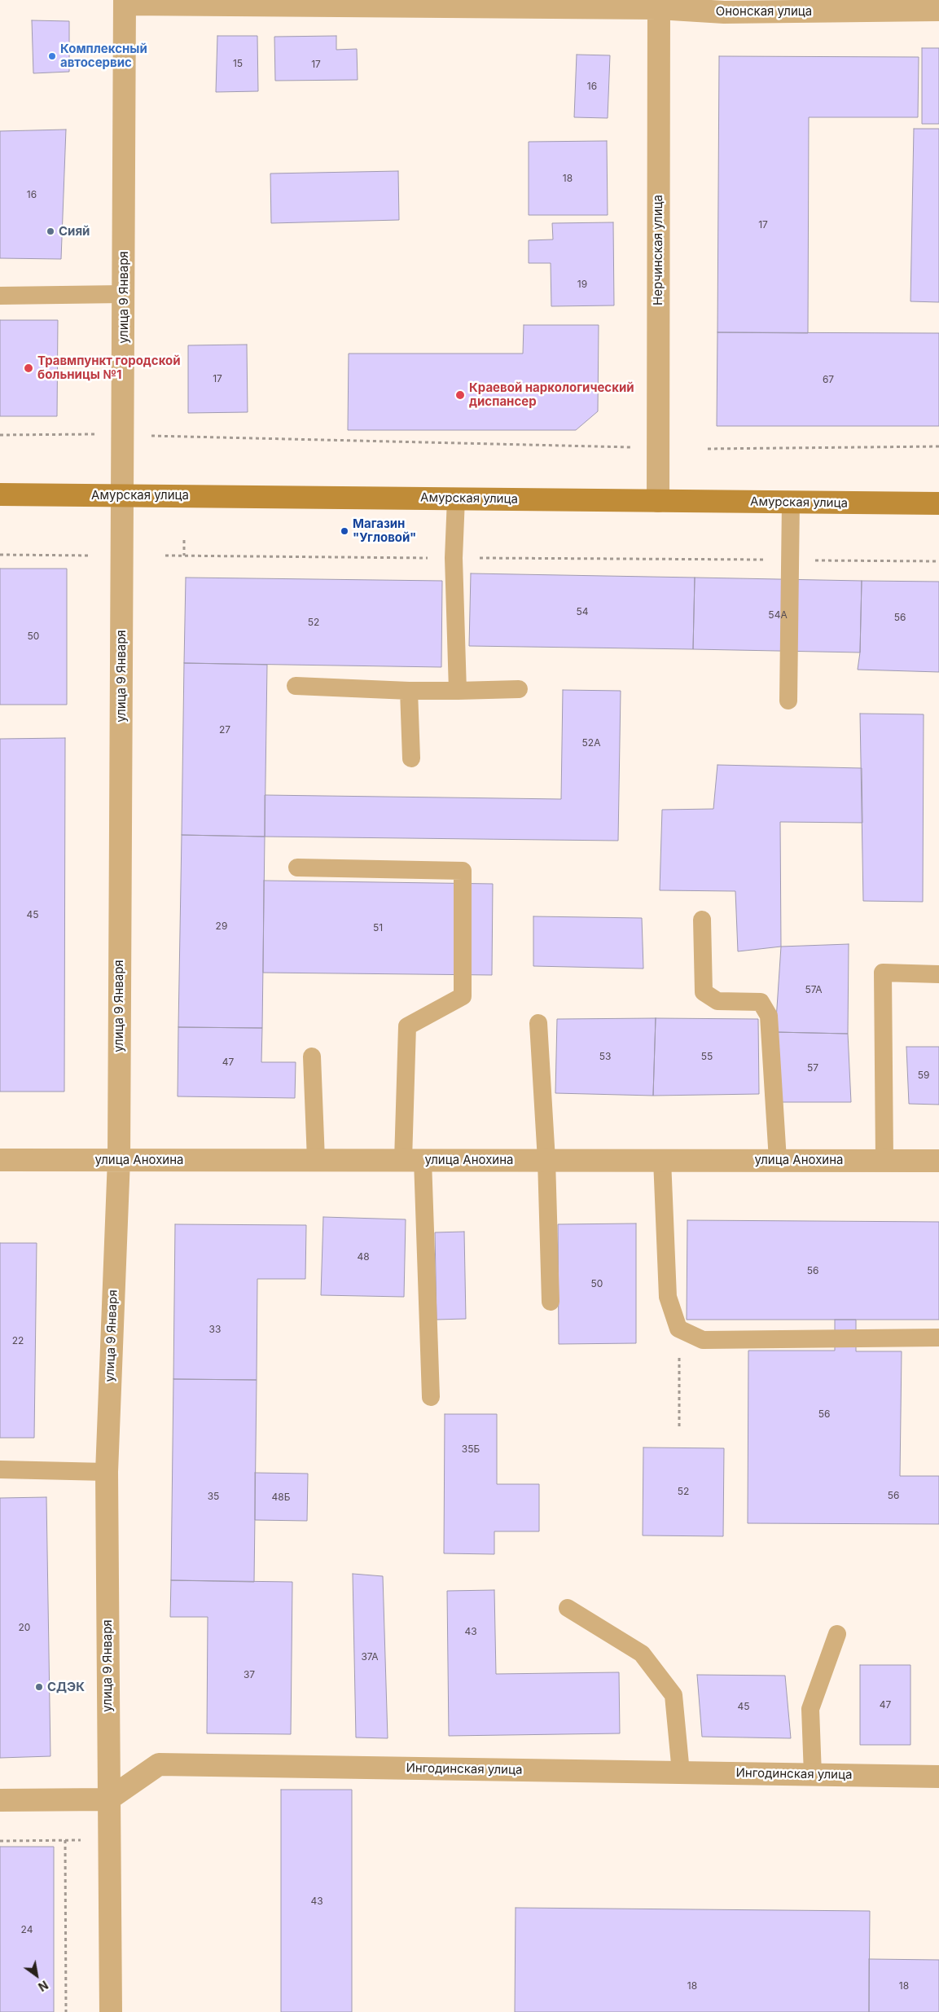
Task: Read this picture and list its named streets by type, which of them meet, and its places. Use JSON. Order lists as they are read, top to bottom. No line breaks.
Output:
{"streets":{"main road":["Амурская улица"],"street":["Ононская улица","Нерчинская улица","улица 9 Января","улица Анохина","Ингодинская улица"]},"crossings":[["Ононская улица","Нерчинская улица"],["Ононская улица","улица 9 Января"],["Нерчинская улица","Амурская улица"],["улица 9 Января","Амурская улица"],["улица 9 Января","улица Анохина"],["улица 9 Января","Ингодинская улица"]],"places":["Комплексный автосервис","Сияй","Травмпункт городской больницы №1","Краевой наркологический диспансер","Магазин \"Угловой\"","СДЭК"],"house_numbers":["15","17","16","18","16","17","19","17","67","54","54А","56","52","50","27","52А","45","29","51","57А","53","55","47","57","59","48","56","50","33","22","56","35Б","52","56","35","48Б","20","43","37А","37","47","45","43","24","18","18"],"north":"bottom right"}
